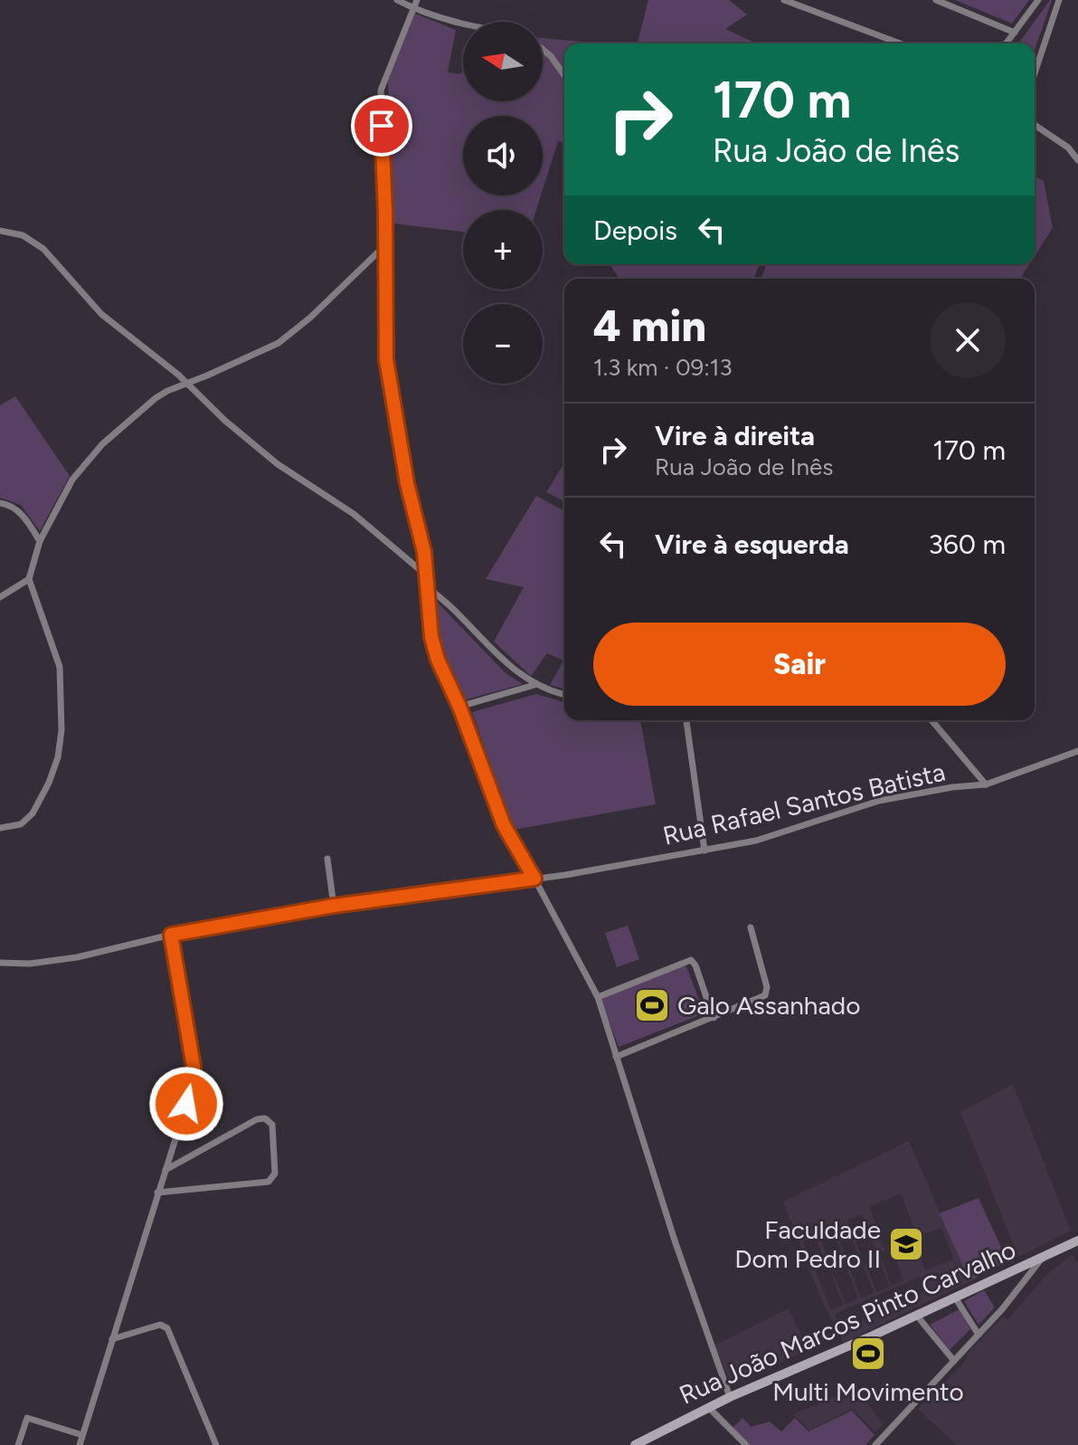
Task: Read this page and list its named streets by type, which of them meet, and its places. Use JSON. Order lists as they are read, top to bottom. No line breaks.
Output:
{"streets":{"main road":["Rua João Marcos Pinto Carvalho"],"street":["Rua Rafael Santos Batista"]},"places":{"sports":["Galo Assanhado","Multi Movimento"],"school or university":["Faculdade Dom Pedro II"]},"north":"left","page":{"map_buttons":["+","−"],"turn":["170 m","Rua João de Inês"],"then":"Depois","heading":["4 min","1.3 km · 09:13"],"list":[{"name":"Vire à direita","note":"Rua João de Inês","value":"170 m"},{"name":"Vire à esquerda","value":"360 m"}],"buttons":"Sair"}}
